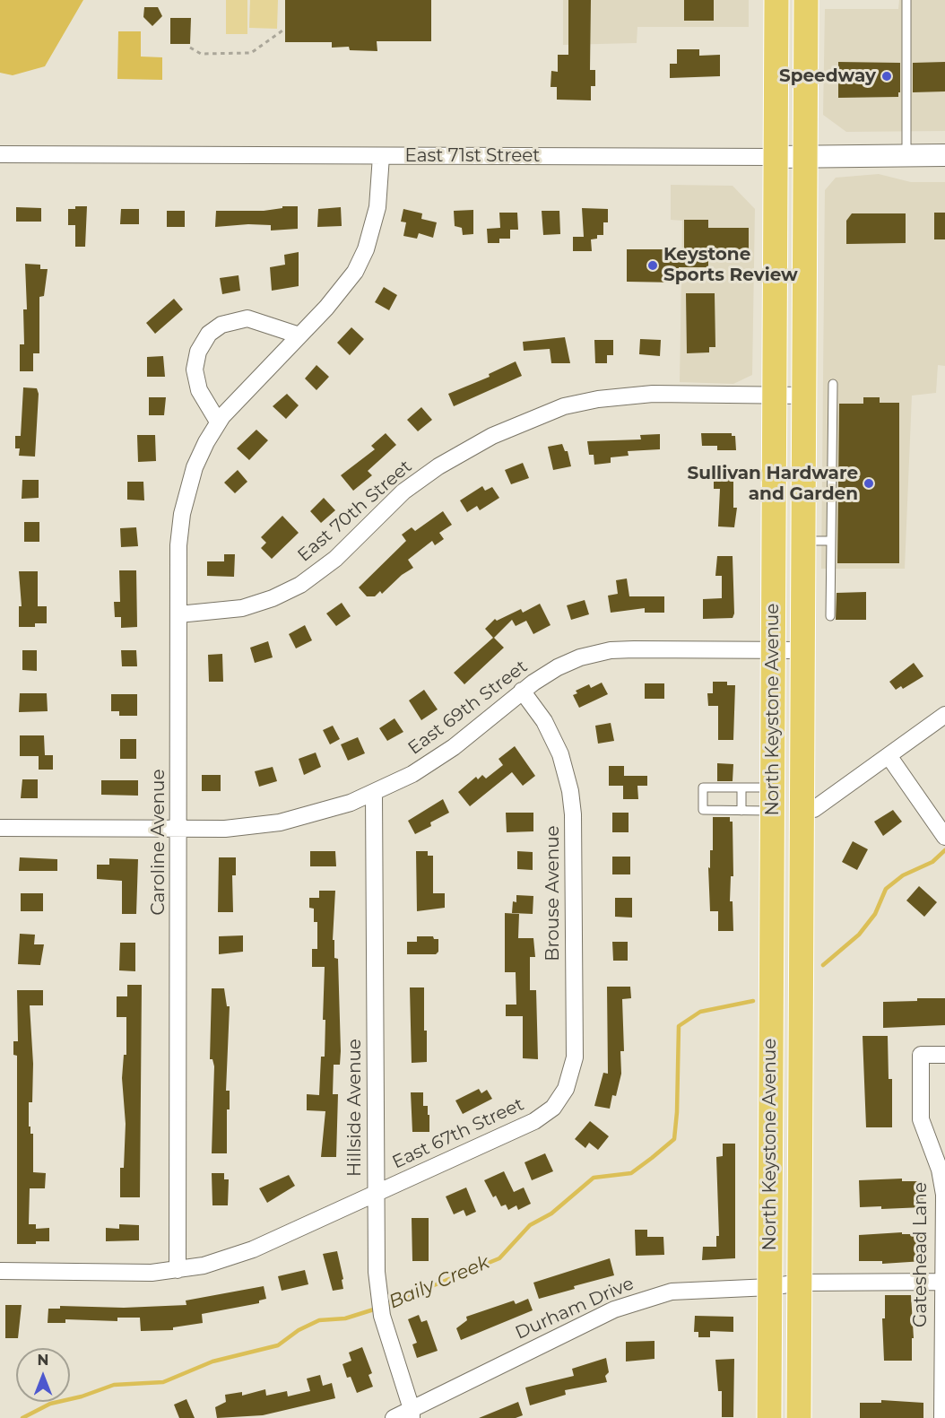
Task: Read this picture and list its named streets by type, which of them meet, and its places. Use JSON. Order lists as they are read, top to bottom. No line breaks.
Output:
{"streets":{"main road":["East 71st Street","North Keystone Avenue"],"street":["East 70th Street","East 69th Street","Caroline Avenue","Brouse Avenue","Hillside Avenue","East 67th Street","Gateshead Lane","Durham Drive"]},"crossings":[["East 71st Street","North Keystone Avenue"],["East 71st Street","Caroline Avenue"],["East 70th Street","North Keystone Avenue"],["East 70th Street","Caroline Avenue"],["East 69th Street","North Keystone Avenue"],["East 69th Street","Caroline Avenue"],["East 69th Street","Brouse Avenue"],["East 69th Street","Hillside Avenue"],["North Keystone Avenue","Durham Drive"],["Caroline Avenue","East 67th Street"],["Brouse Avenue","East 67th Street"],["Hillside Avenue","East 67th Street"],["Hillside Avenue","Durham Drive"],["Gateshead Lane","Durham Drive"]],"water":["Baily Creek"],"places":["Speedway","Keystone Sports Review","Sullivan Hardware and Garden"],"north":"top"}
